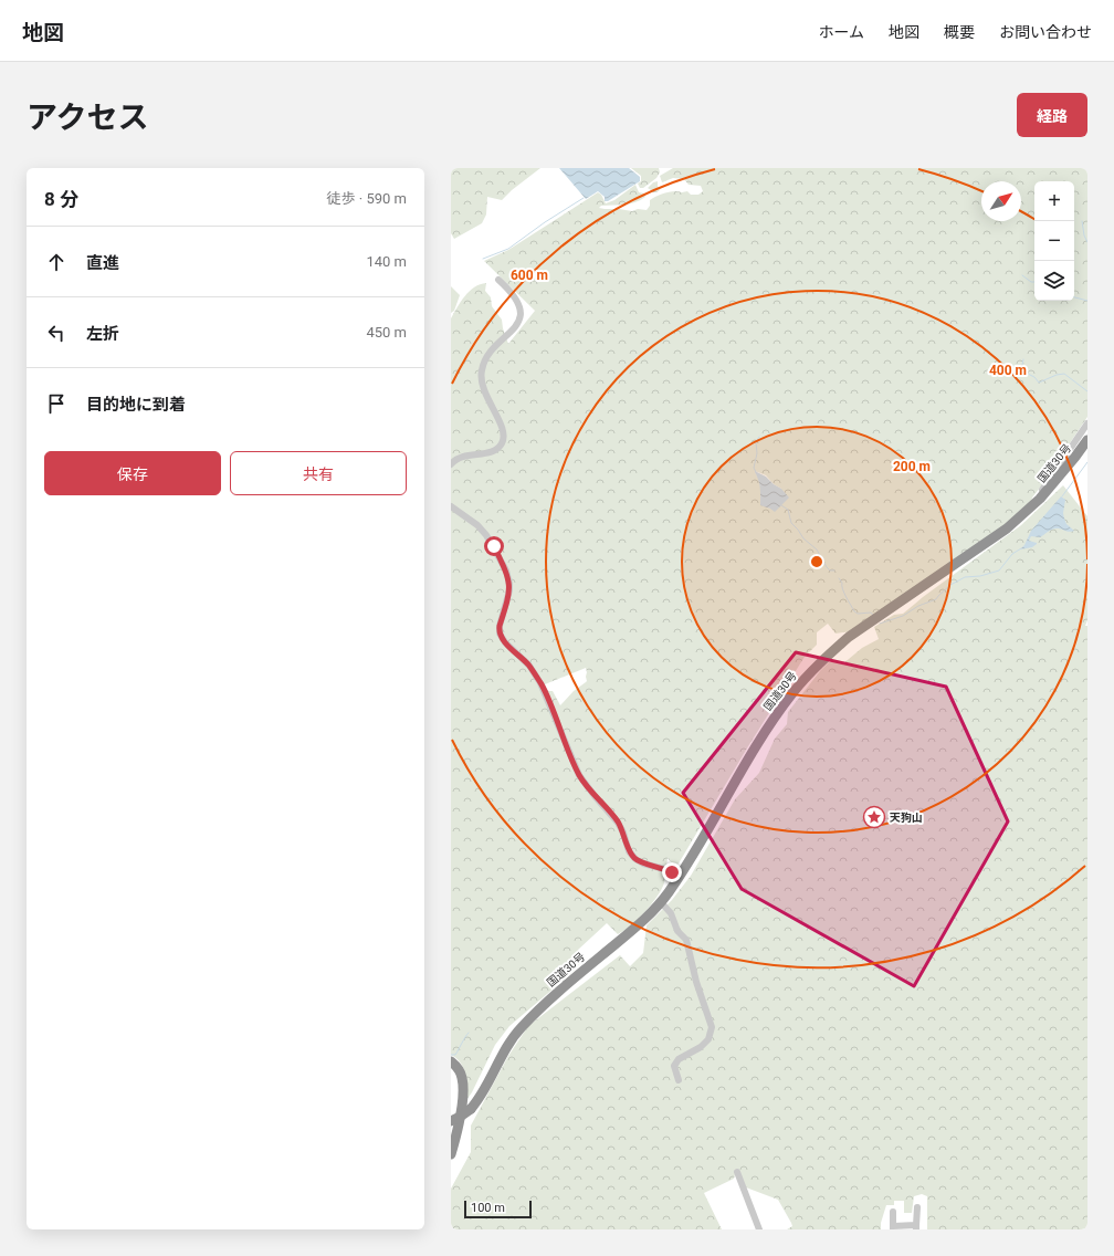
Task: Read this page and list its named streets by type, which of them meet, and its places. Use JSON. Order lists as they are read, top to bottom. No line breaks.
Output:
{"streets":{"highway":["国道30号"]},"places":{"place":["天狗山"]},"scale_bar":"100 m","north":"top right","page":{"header":"地図","nav":["ホーム","地図","概要","お問い合わせ"],"title":"アクセス","buttons":["経路",["保存","共有"]],"heading":["8 分","徒歩 · 590 m"],"map_buttons":["+","−"],"list":[["直進","140 m"],["左折","450 m"],"目的地に到着"],"scale":"100 m"},"rings":["600 m","400 m","200 m"]}
